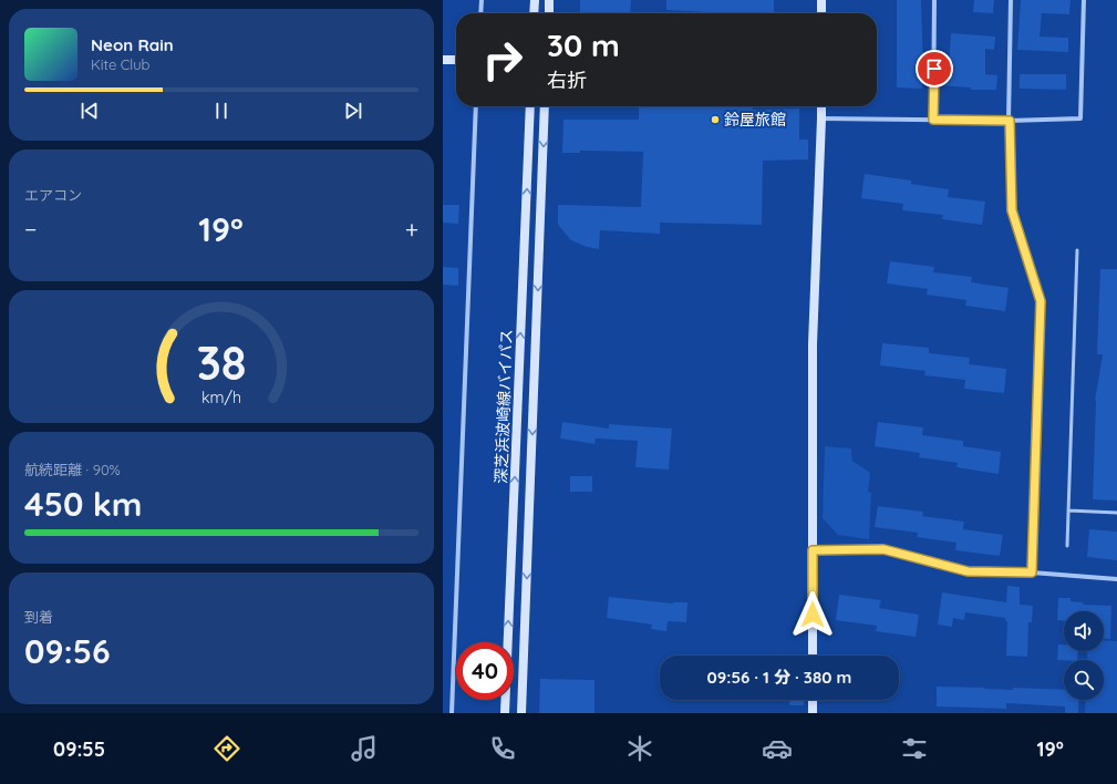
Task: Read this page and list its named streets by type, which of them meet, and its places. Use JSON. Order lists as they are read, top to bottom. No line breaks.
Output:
{"streets":{"main road":["深芝浜波崎線バイパス"]},"places":["鈴屋旅館"],"page":{"turn":["30 m","右折"],"song":["Neon Rain","Kite Club"],"tile":["エアコン",["航続距離 · 90%","450 km"],["到着","09:56"]],"heat":["−","19°","+"],"limit":"40","trip":"09:56 · 1 分 · 380 m","tabs":["09:55","19°"],"gauge":["38","km/h"]}}
